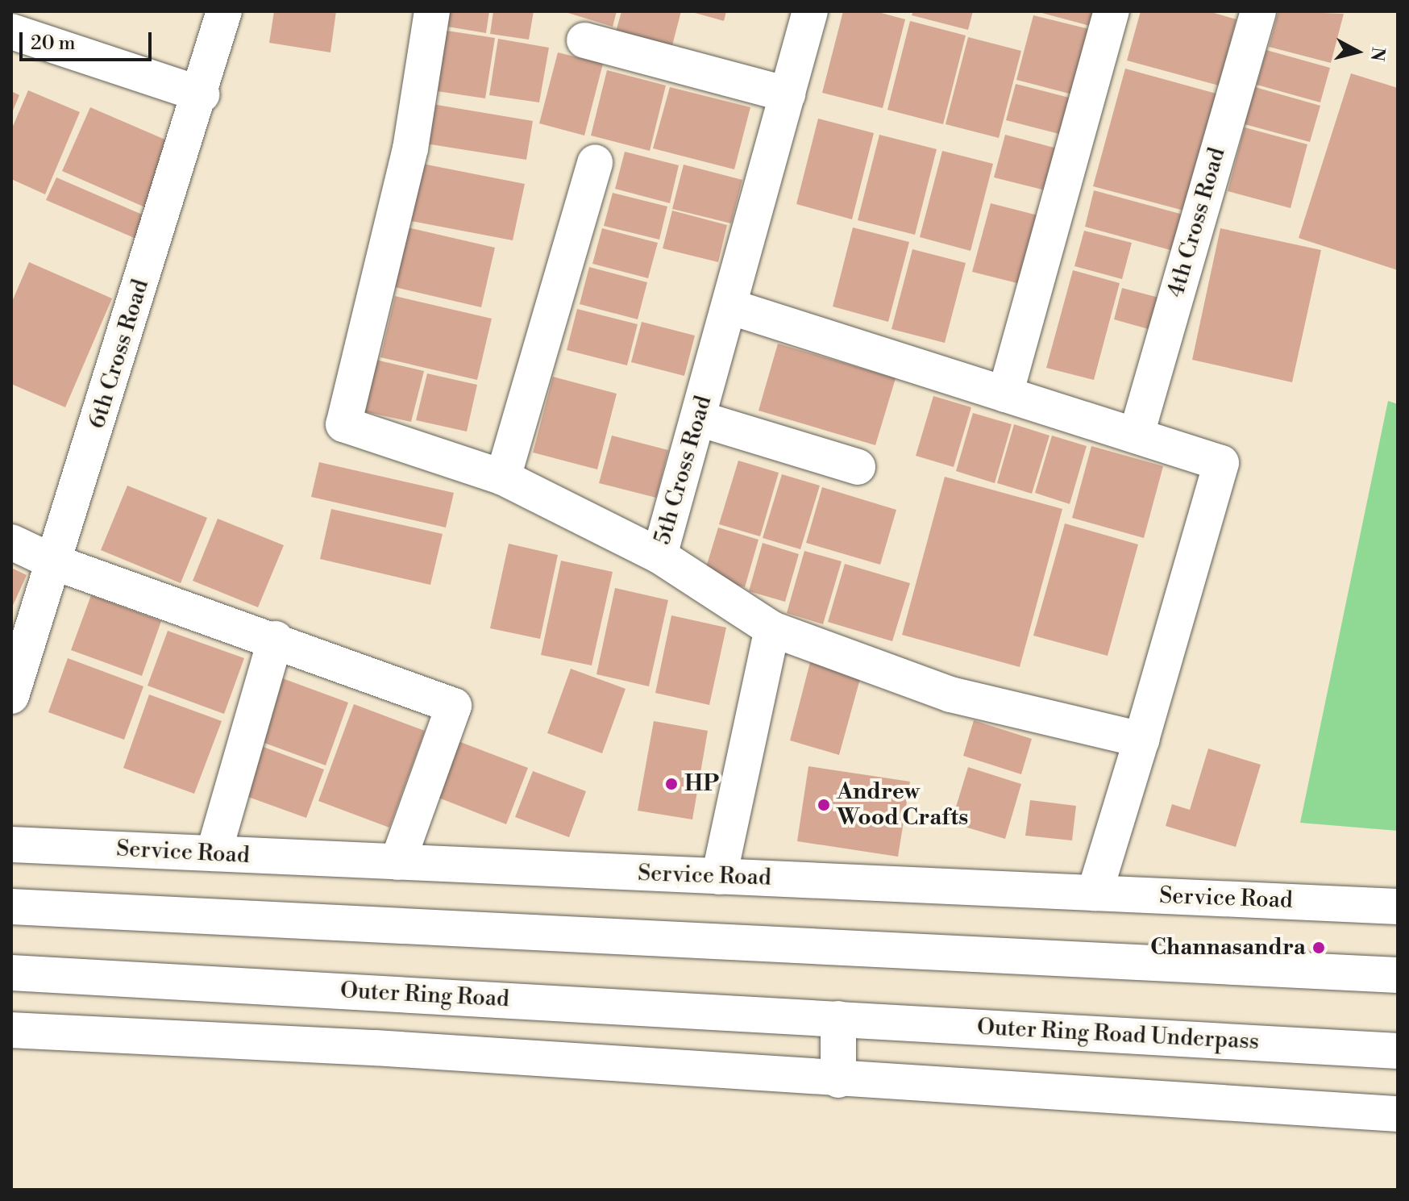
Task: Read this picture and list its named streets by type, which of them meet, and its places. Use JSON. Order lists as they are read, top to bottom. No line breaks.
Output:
{"streets":{"main road":["4th Cross Road","6th Cross Road","5th Cross Road","Service Road","Outer Ring Road","Outer Ring Road Underpass"]},"crossings":[["Outer Ring Road","Outer Ring Road Underpass"]],"places":["HP","Andrew Wood Crafts","Channasandra"],"scale_bar":"20 m","north":"right"}
